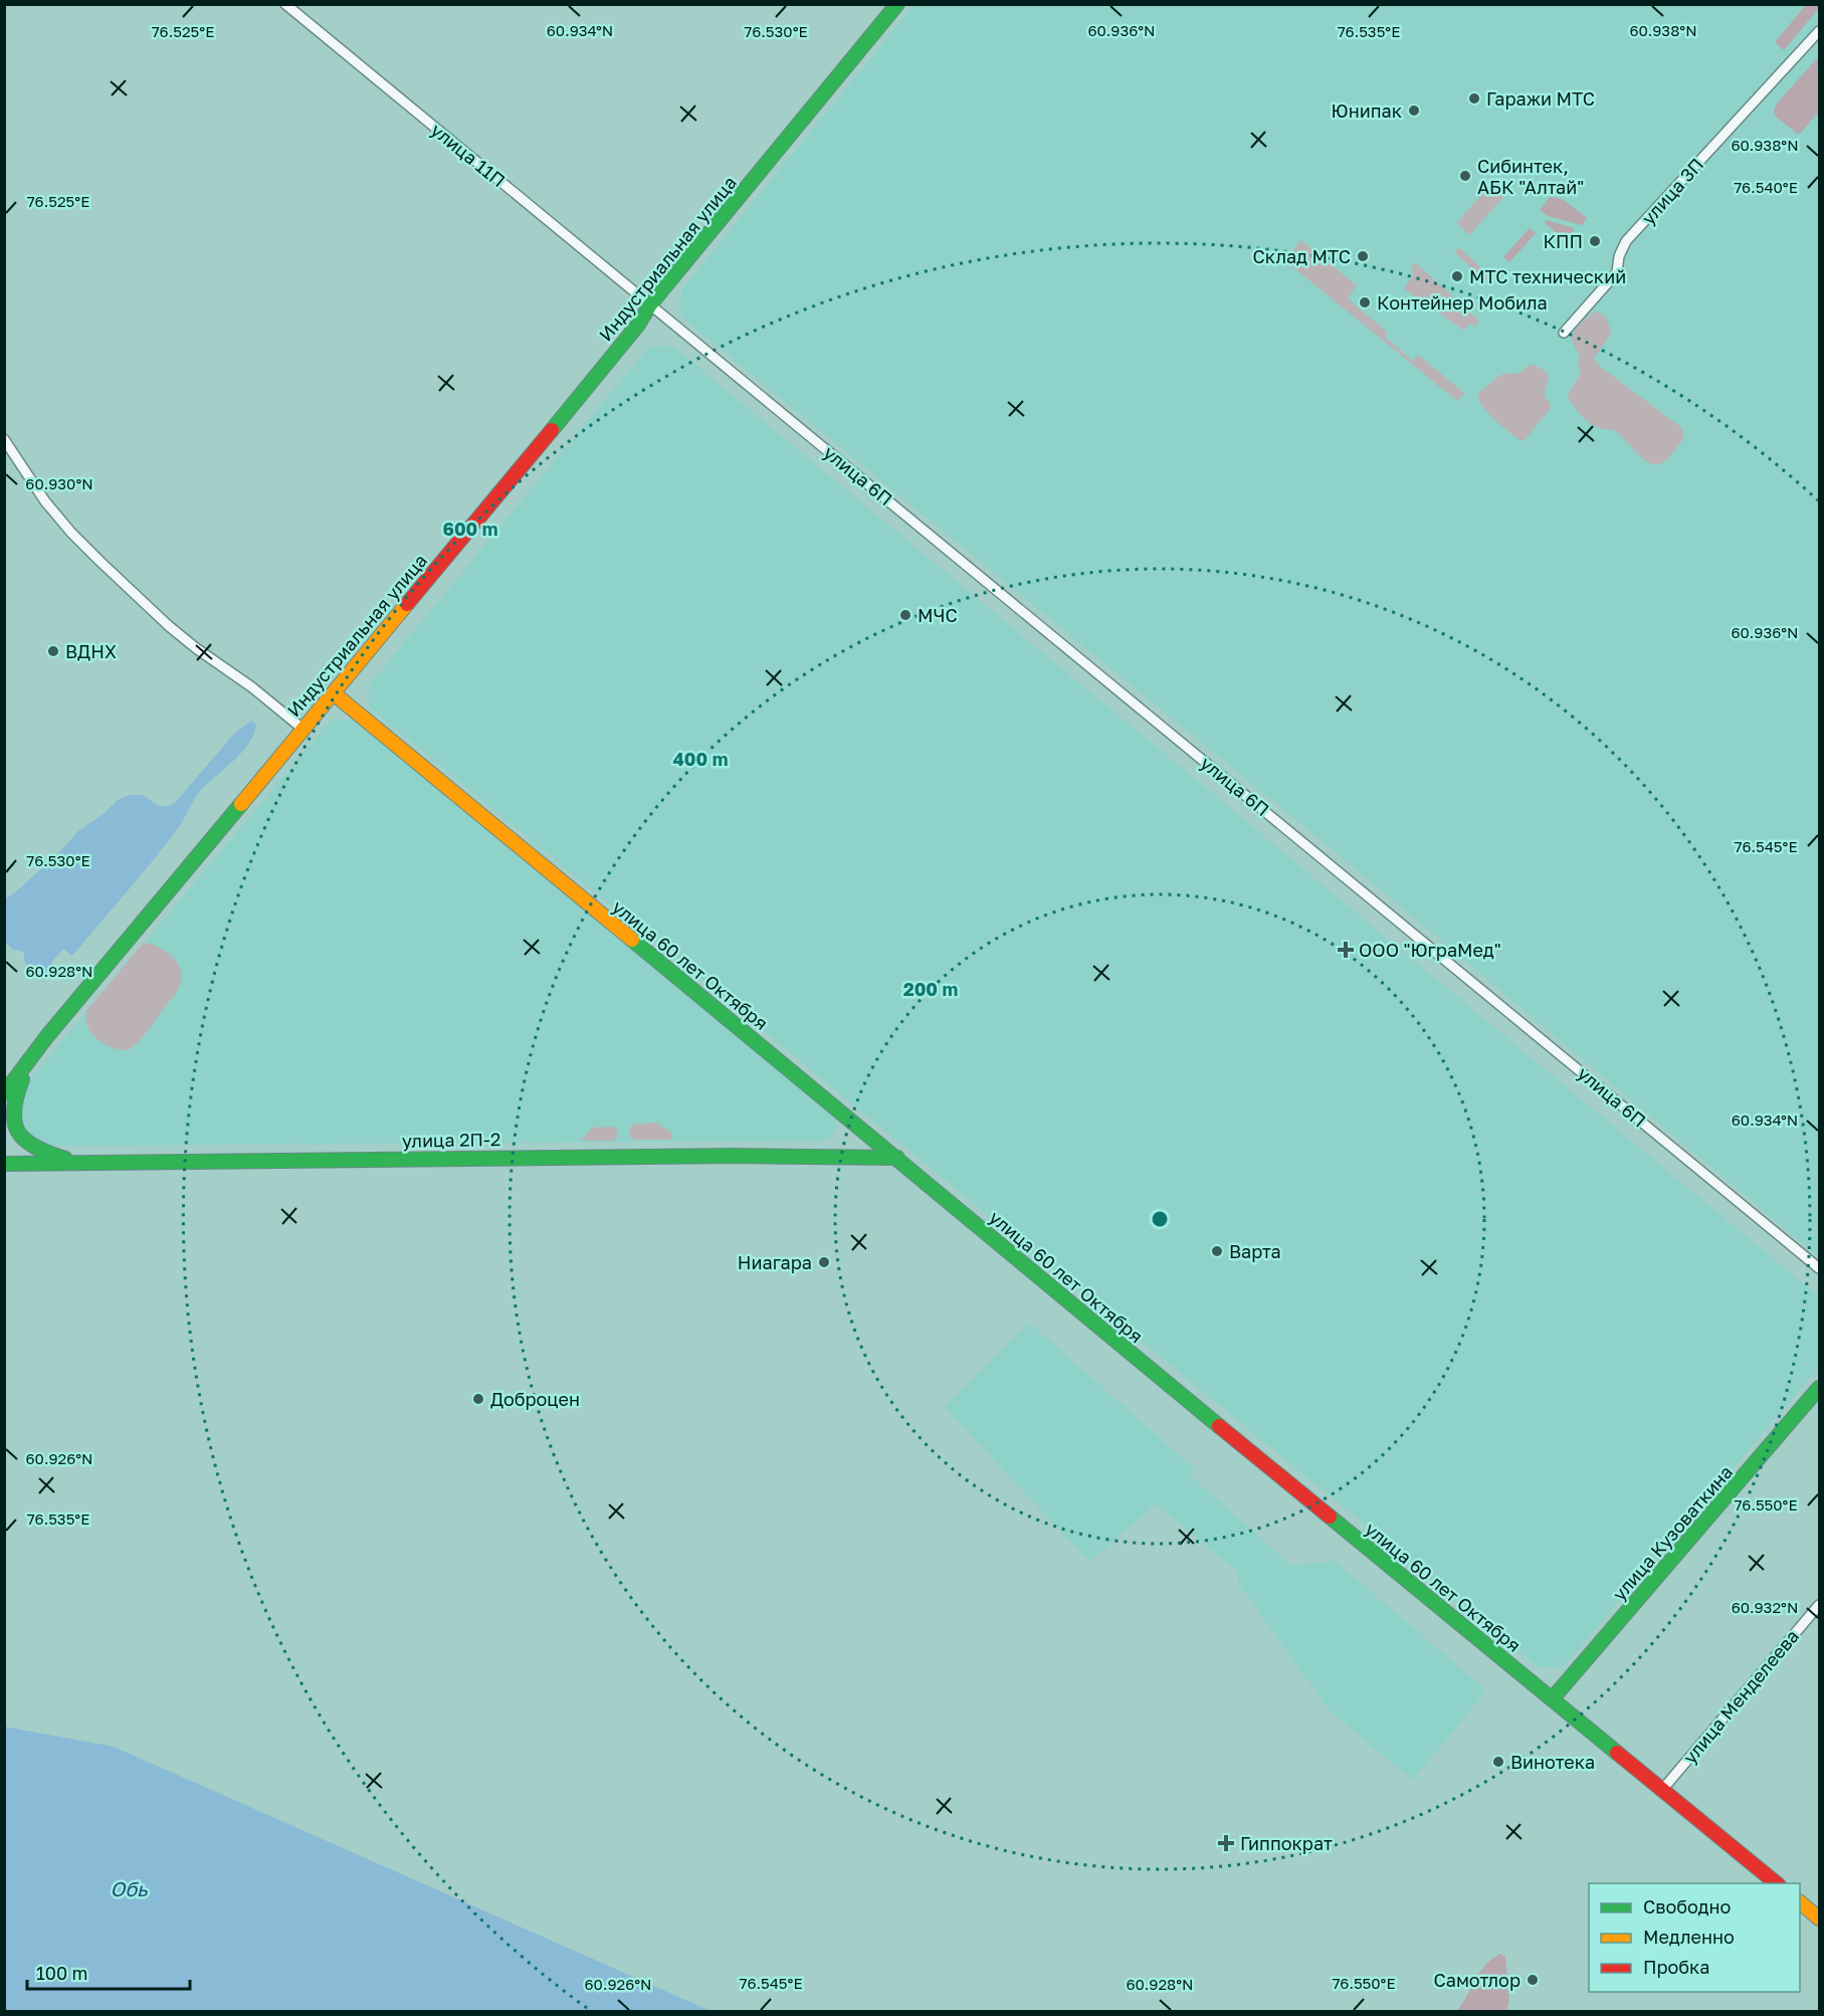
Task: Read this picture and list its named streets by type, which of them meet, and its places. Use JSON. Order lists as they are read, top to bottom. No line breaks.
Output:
{"streets":{"main road":["Индустриальная улица","улица 60 лет Октября","улица 2П-2","улица Кузоваткина"],"street":["улица 11П","улица 3П","улица 6П","улица Менделеева"]},"crossings":[["улица 11П","Индустриальная улица"],["улица 11П","улица 6П"],["Индустриальная улица","улица 6П"],["Индустриальная улица","улица 60 лет Октября"],["улица 60 лет Октября","улица 2П-2"],["улица 60 лет Октября","улица Кузоваткина"],["улица 60 лет Октября","улица Менделеева"]],"water":["Обь"],"places":{"other":["Гаражи МТС","Юнипак","Сибинтек, АБК \"Алтай\"","КПП","Склад МТС","МТС технический","Контейнер Мобила","МЧС","ВДНХ","Варта","Ниагара","Доброцен","Винотека","Самотлор"],"health":["ООО \"ЮграМед\"","Гиппократ"]},"legend":["Свободно","Медленно","Пробка"],"scale_bar":"100 m","coordinates":["60.938°N","60.934°N","60.936°N","76.525°E","76.530°E","76.535°E","76.540°E","60.930°N","76.545°E","60.928°N","60.926°N","76.550°E","60.932°N"],"rings":["600 m","400 m","200 m"]}
